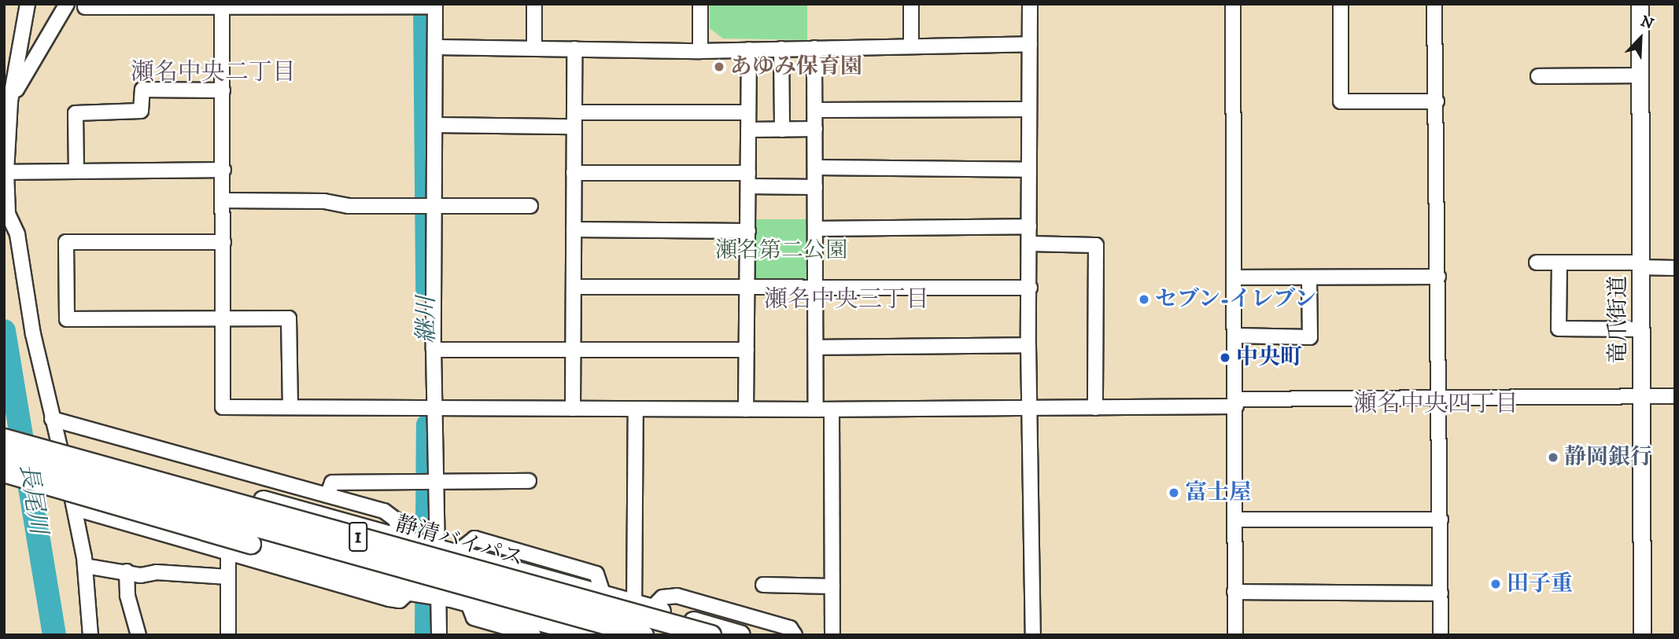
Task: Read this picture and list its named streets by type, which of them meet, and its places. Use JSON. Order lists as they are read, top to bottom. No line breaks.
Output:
{"streets":{"highway":["1","静清バイパス"],"main road":["竜爪街道"]},"districts":["瀬名中央二丁目","瀬名中央三丁目","瀬名中央四丁目"],"water":["継川","長尾川"],"parks":["瀬名第二公園"],"places":["あゆみ保育園","セブン-イレブン","中央町","静岡銀行","富士屋","田子重"],"north":"top right"}
